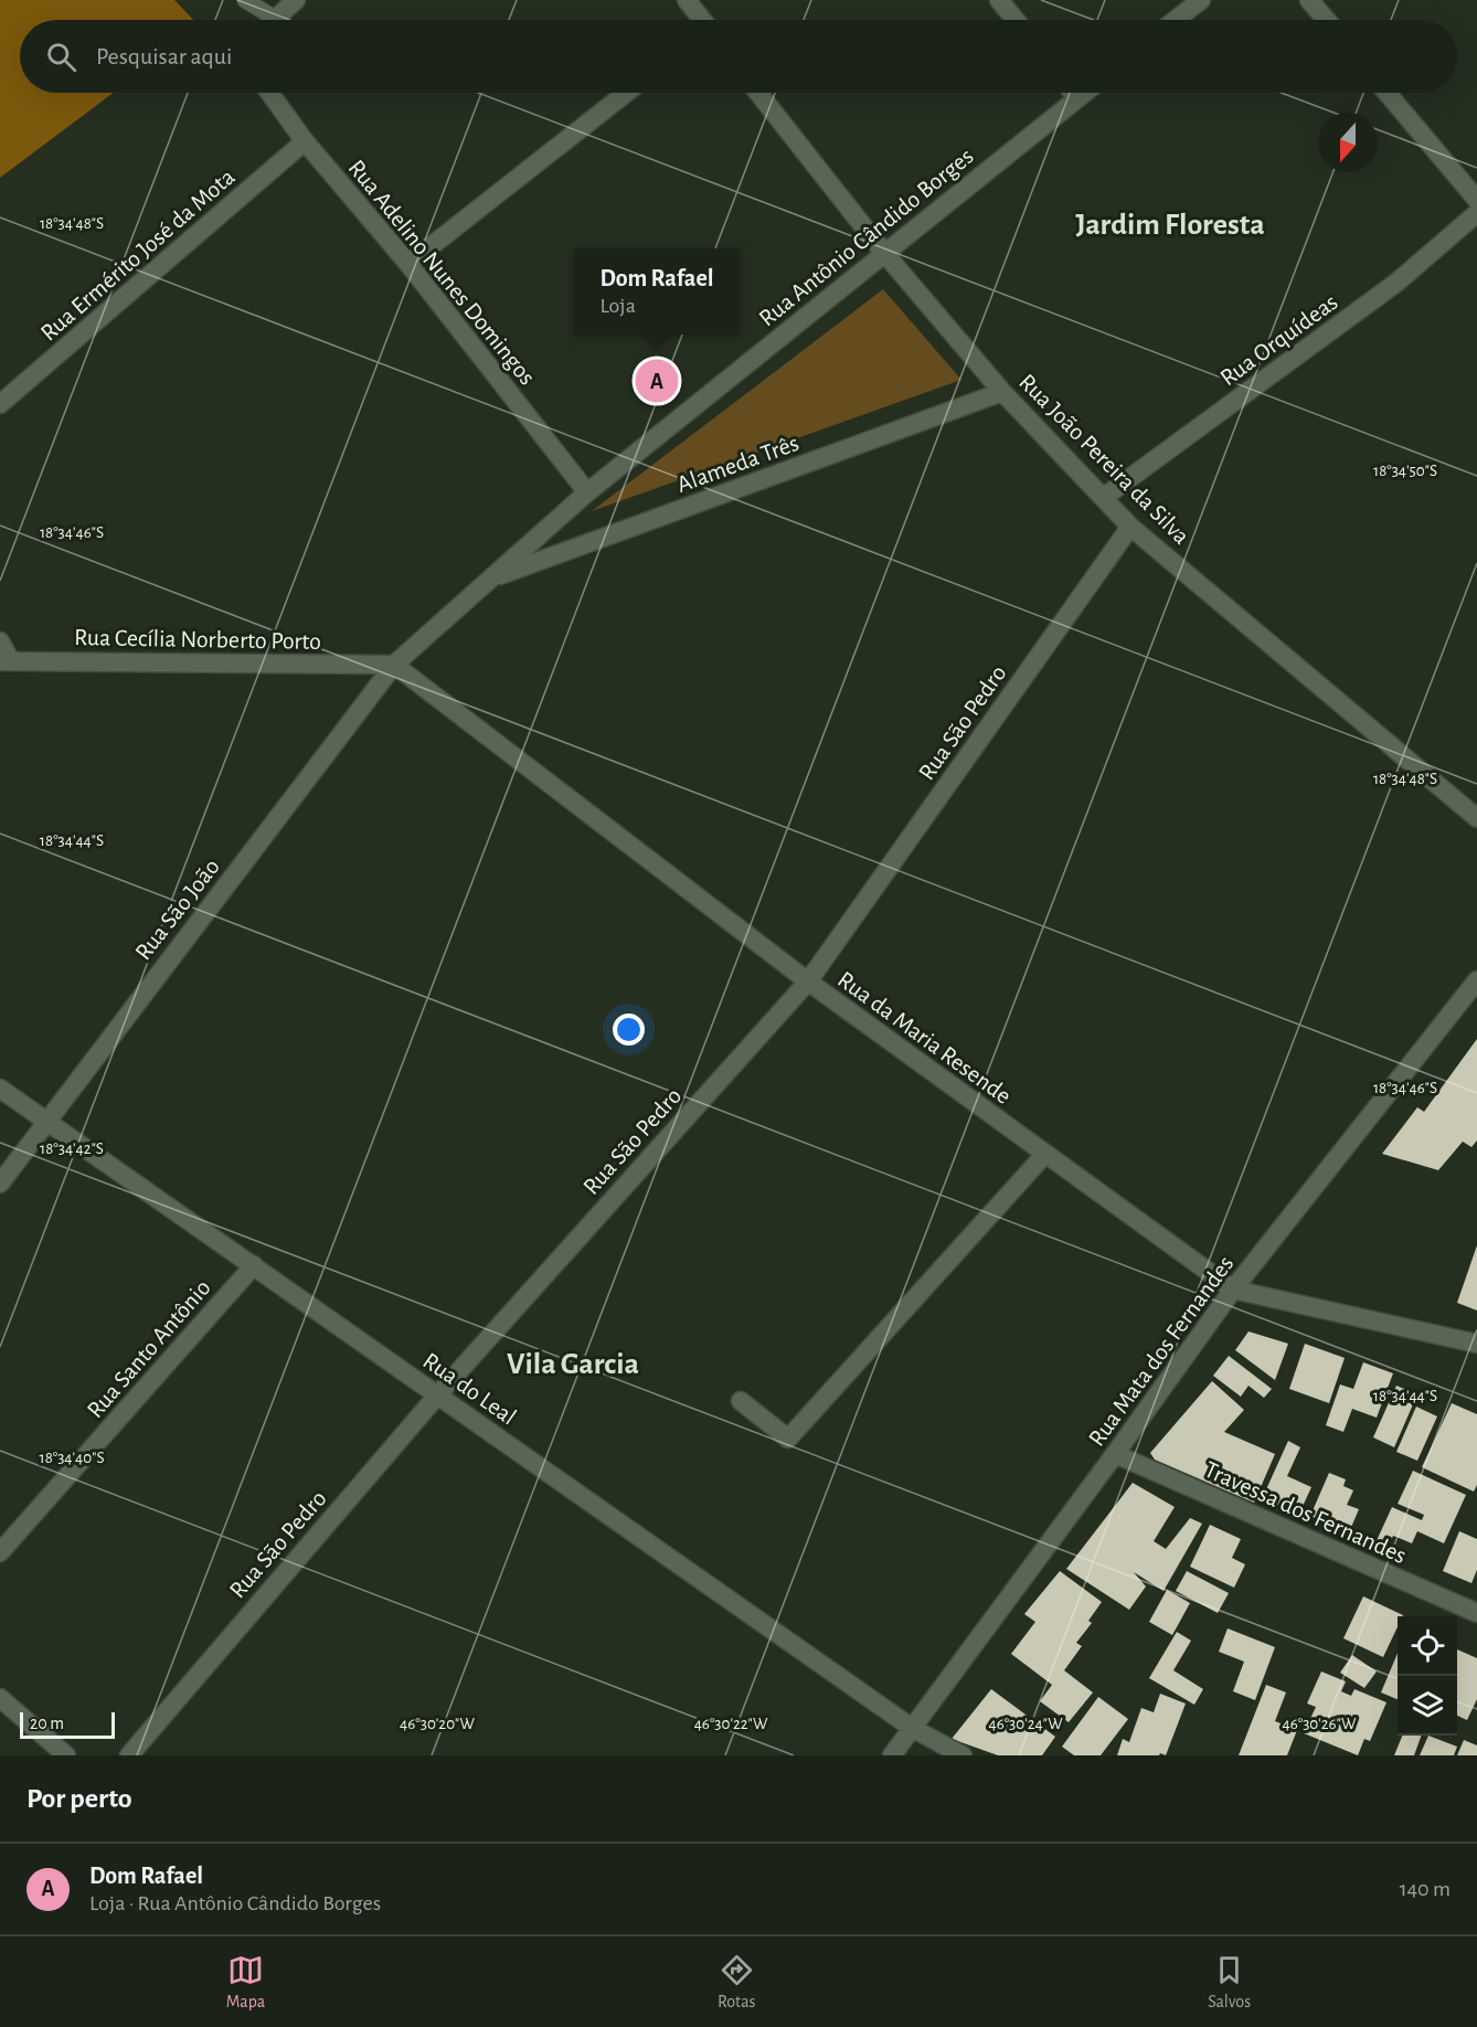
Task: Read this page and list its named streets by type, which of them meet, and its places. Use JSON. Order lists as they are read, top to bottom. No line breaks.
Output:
{"streets":{"street":["Rua Antônio Cândido Borges","Rua Ermérito José da Mota","Rua Adelino Nunes Domingos","Rua Orquídeas","Rua João Pereira da Silva","Alameda Três","Rua Cecília Norberto Porto","Rua São Pedro","Rua São João","Rua da Maria Resende","Rua Santo Antônio","Rua Mata dos Fernandes","Rua do Leal","Travessa dos Fernandes"]},"crossings":[["Rua Antônio Cândido Borges","Rua Adelino Nunes Domingos"],["Rua Antônio Cândido Borges","Rua João Pereira da Silva"],["Rua Antônio Cândido Borges","Alameda Três"],["Rua Antônio Cândido Borges","Rua Cecília Norberto Porto"],["Rua Antônio Cândido Borges","Rua São João"],["Rua Antônio Cândido Borges","Rua da Maria Resende"],["Rua Ermérito José da Mota","Rua Adelino Nunes Domingos"],["Rua Orquídeas","Rua João Pereira da Silva"],["Rua João Pereira da Silva","Alameda Três"],["Rua João Pereira da Silva","Rua São Pedro"],["Rua Cecília Norberto Porto","Rua São João"],["Rua Cecília Norberto Porto","Rua da Maria Resende"],["Rua São Pedro","Rua da Maria Resende"],["Rua São Pedro","Rua do Leal"],["Rua São João","Rua da Maria Resende"],["Rua São João","Rua do Leal"],["Rua da Maria Resende","Rua Mata dos Fernandes"],["Rua Santo Antônio","Rua do Leal"],["Rua Mata dos Fernandes","Rua do Leal"],["Rua Mata dos Fernandes","Travessa dos Fernandes"]],"districts":["Jardim Floresta","Vila Garcia"],"scale_bar":"20 m","north":"bottom","page":{"search":"Pesquisar aqui","popup":["Dom Rafael","Loja"],"pins":"A","scale":"20 m","heading":"Por perto","list":[{"mark":"A","name":"Dom Rafael","note":"Loja · Rua Antônio Cândido Borges","value":"140 m"}],"nav":["Mapa","Rotas","Salvos"]},"coordinates":["18°34'48\"S","18°34'50\"S","18°34'46\"S","18°34'44\"S","18°34'42\"S","18°34'40\"S","46°30'20\"W","46°30'22\"W","46°30'24\"W","46°30'26\"W"]}
